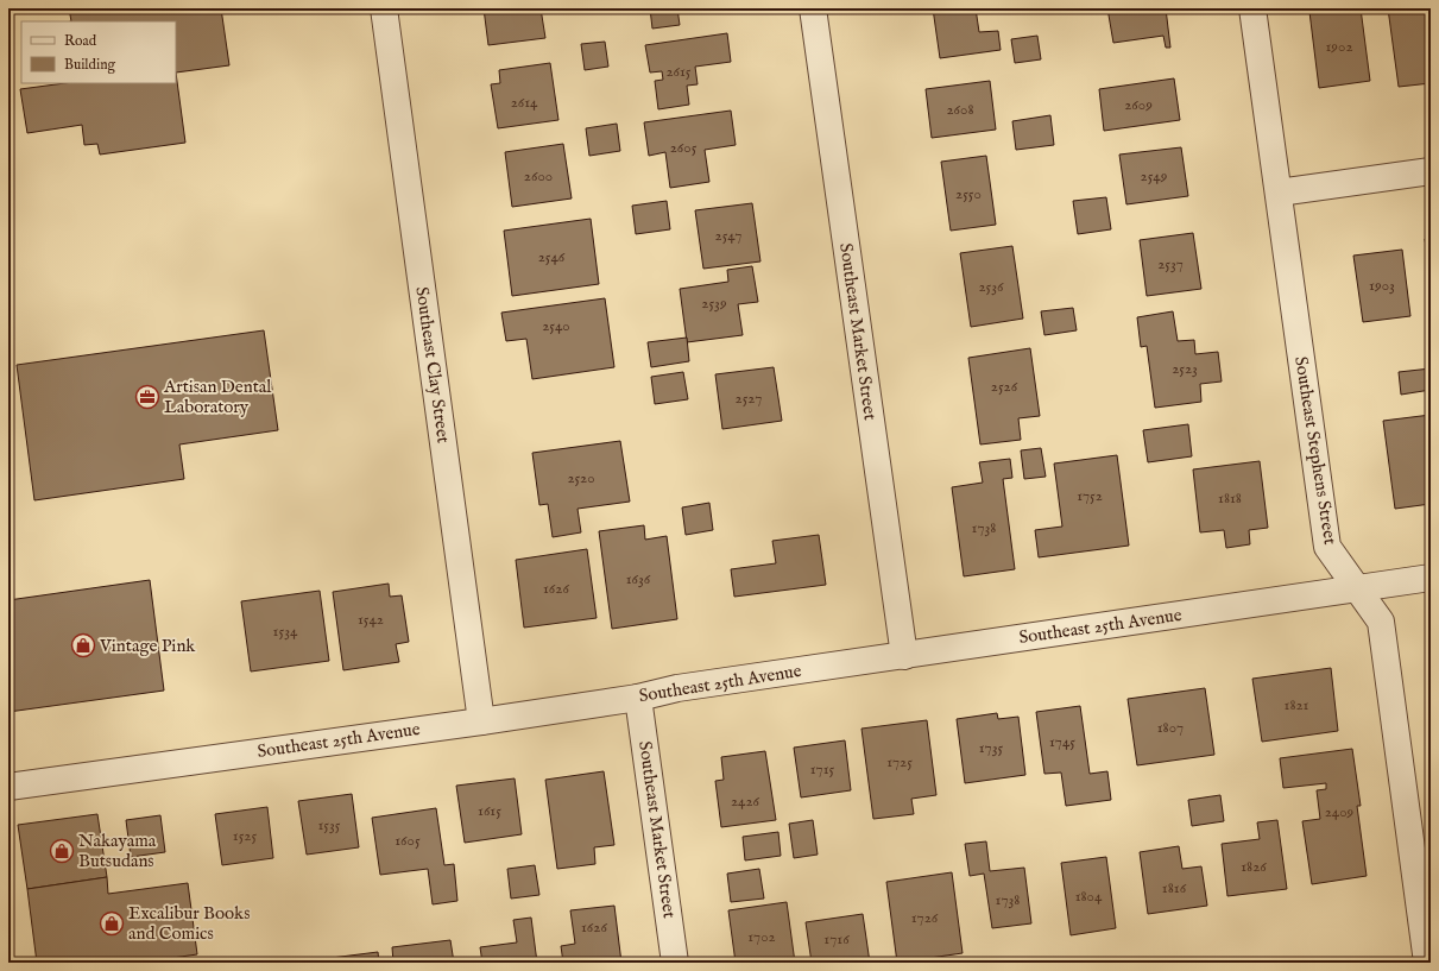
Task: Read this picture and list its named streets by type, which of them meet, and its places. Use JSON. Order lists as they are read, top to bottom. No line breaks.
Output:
{"streets":{"street":["Southeast Market Street","Southeast Clay Street","Southeast Stephens Street","Southeast 25th Avenue"]},"crossings":[["Southeast Market Street","Southeast 25th Avenue"],["Southeast Clay Street","Southeast 25th Avenue"],["Southeast Stephens Street","Southeast 25th Avenue"]],"places":{"office":["Artisan Dental Laboratory"],"shop":["Vintage Pink","Nakayama Butsudans","Excalibur Books and Comics"]},"house_numbers":["1902","2615","2614","2609","2608","2605","2600","2549","2550","2547","2546","2537","1903","2536","2539","2540","2523","2526","2527","2520","1752","1818","1738","1636","1626","1542","1534","1821","1807","1745","1735","1725","1715","2426","1615","2409","1535","1525","1605","1826","1816","1804","1738","1726","1626","1702","1716"],"legend":["Road","Building"]}
